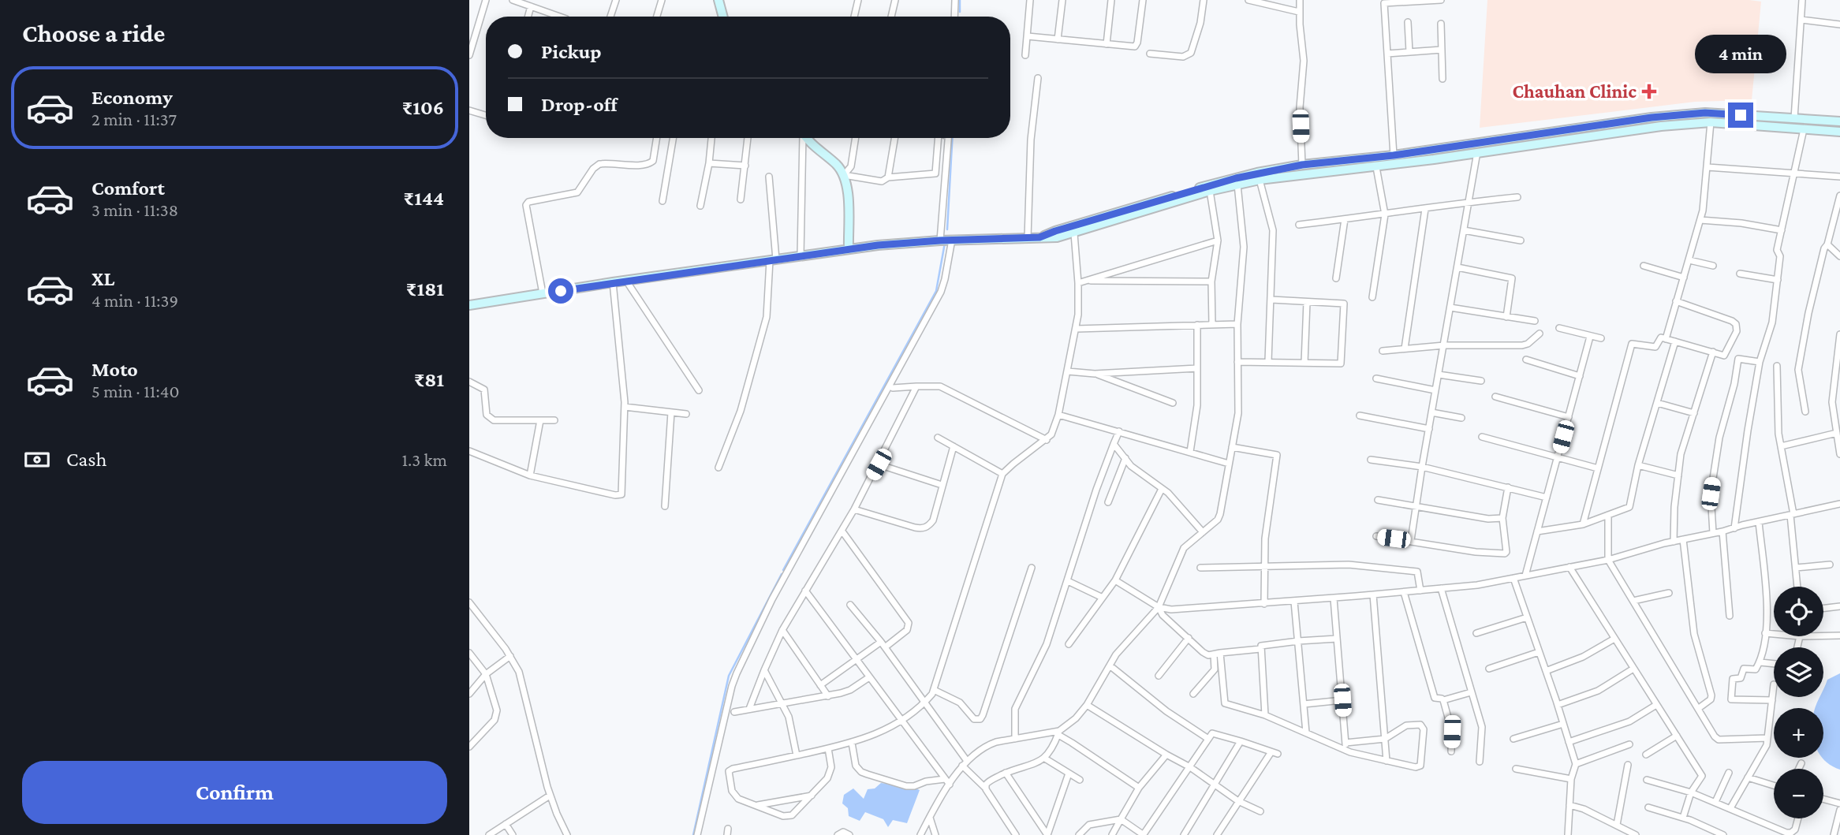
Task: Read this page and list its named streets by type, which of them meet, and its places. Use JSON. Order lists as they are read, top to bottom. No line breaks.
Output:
{"places":{"health":["Chauhan Clinic"]},"page":{"heading":"Choose a ride","banner":["Pickup","Drop-off"],"bubble":"4 min","list":[{"name":"Economy","note":"2 min · 11:37","value":"₹106"},{"name":"Comfort","note":"3 min · 11:38","value":"₹144"},{"name":"XL","note":"4 min · 11:39","value":"₹181"},{"name":"Moto","note":"5 min · 11:40","value":"₹81"}],"pay":["Cash","1.3 km"],"map_buttons":["+","−"],"buttons":"Confirm"}}
